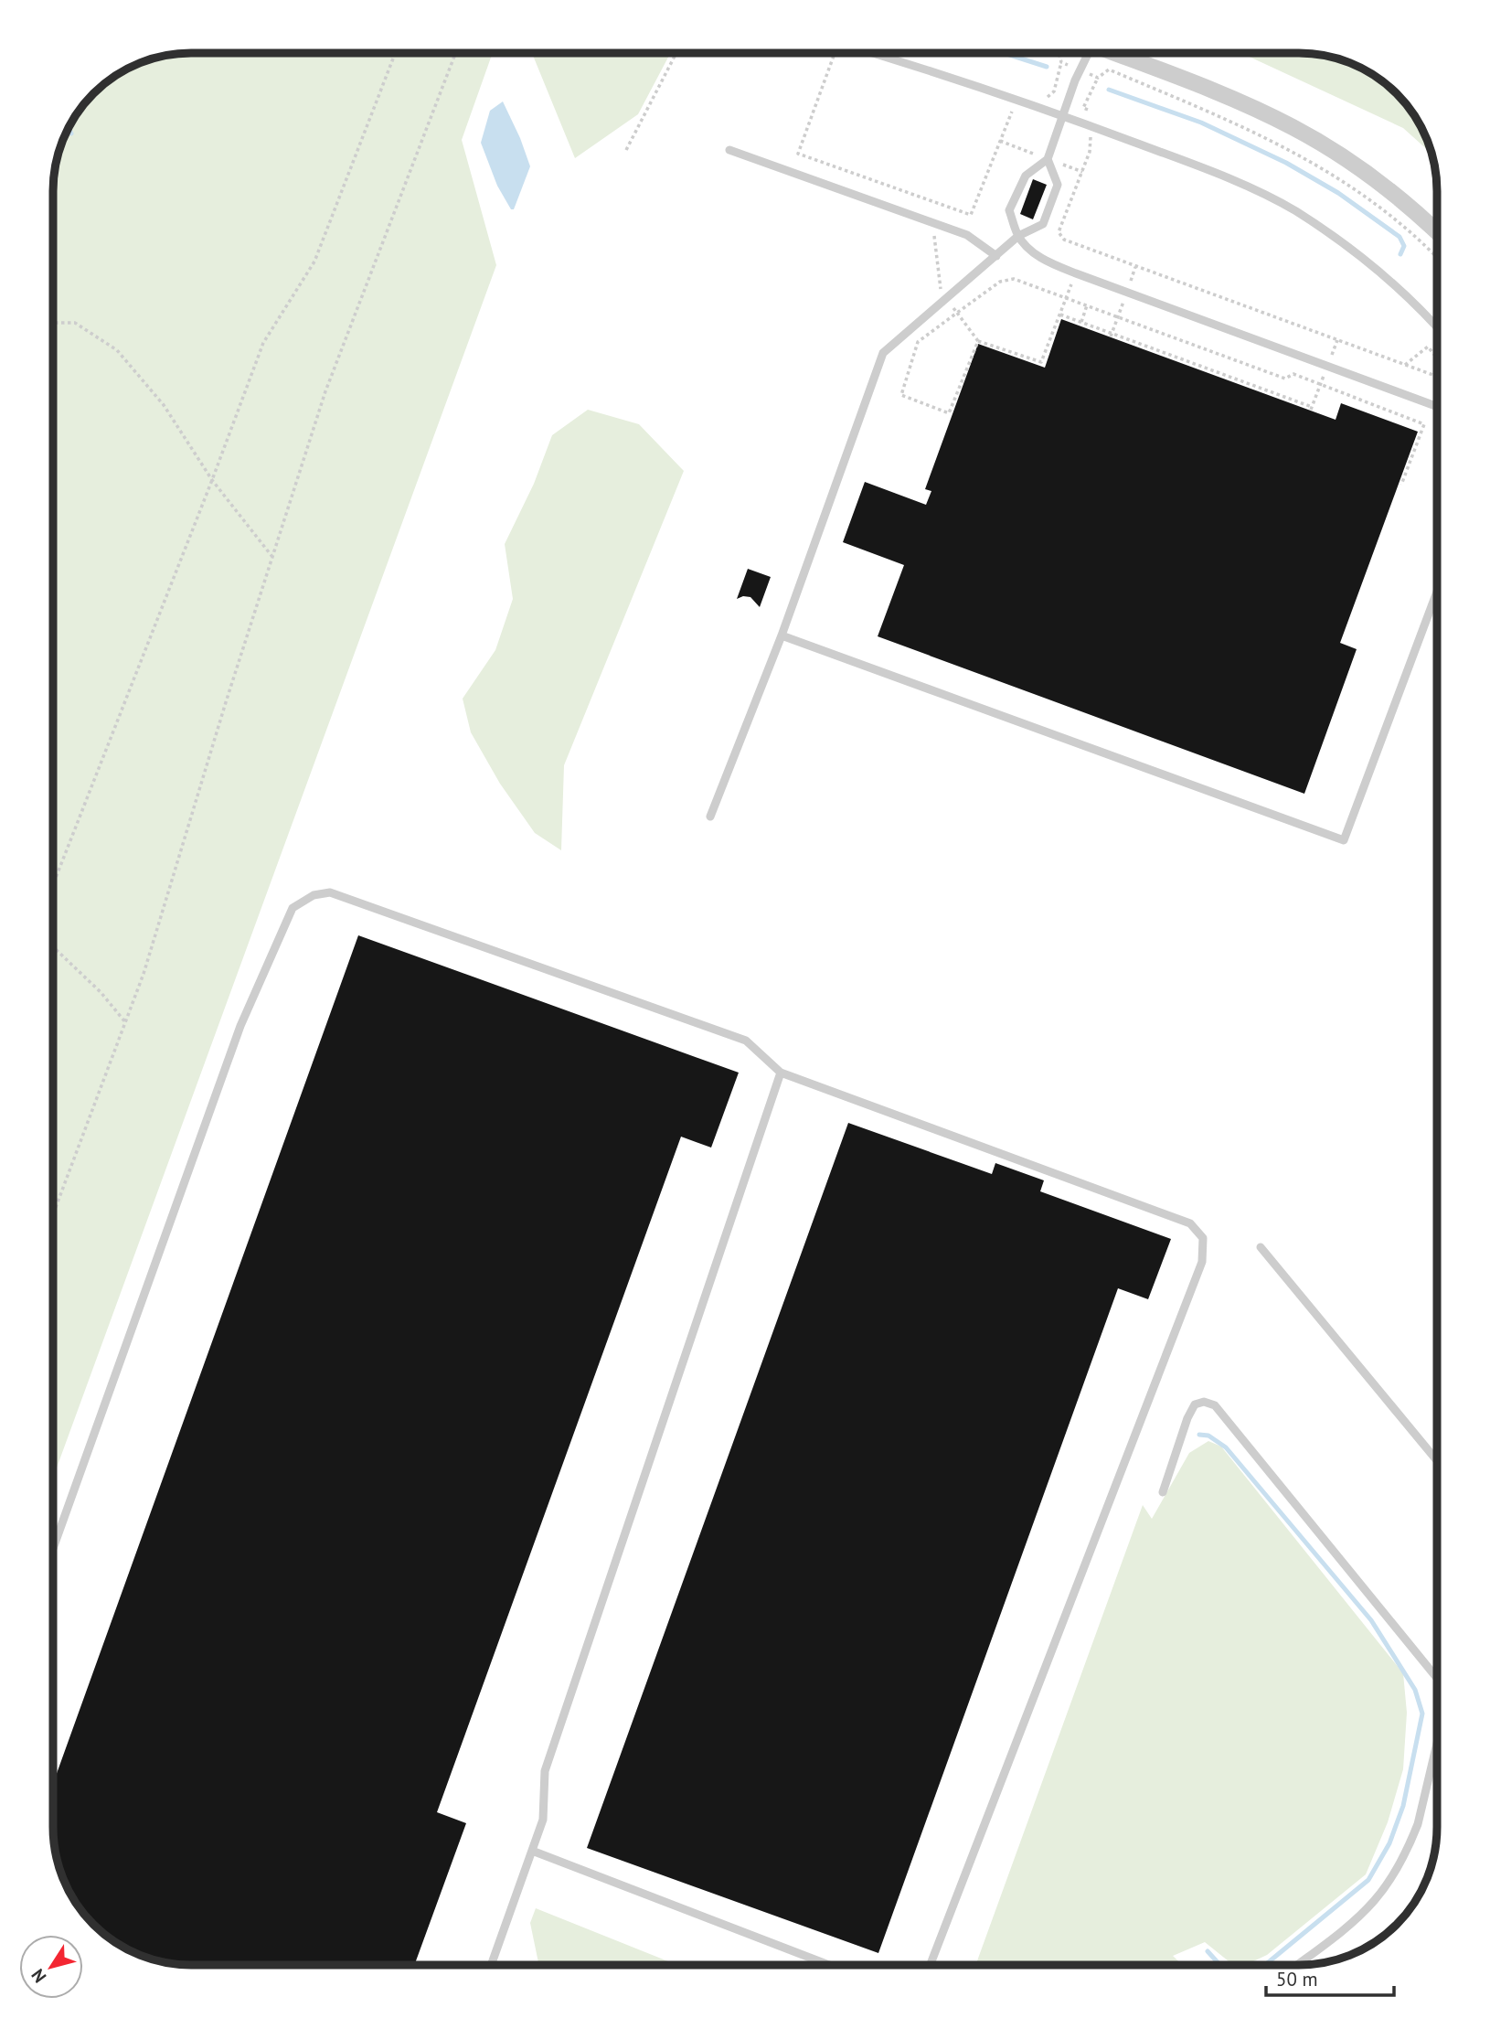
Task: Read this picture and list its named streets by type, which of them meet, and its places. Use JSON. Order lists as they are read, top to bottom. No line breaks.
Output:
{"scale_bar":"50 m","north":"bottom left"}
